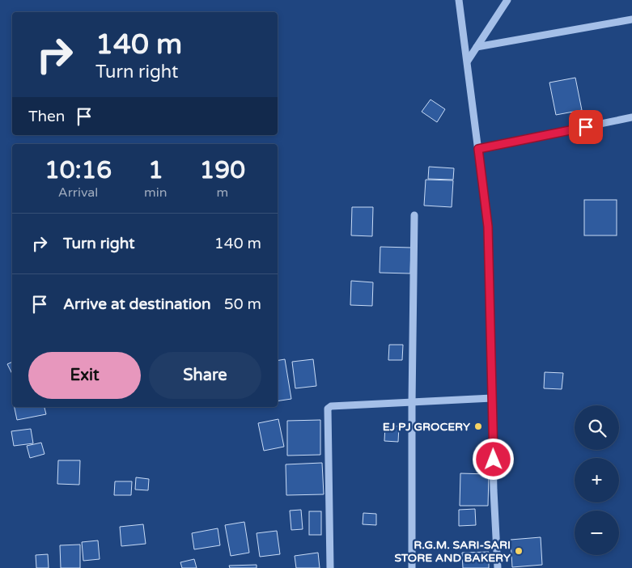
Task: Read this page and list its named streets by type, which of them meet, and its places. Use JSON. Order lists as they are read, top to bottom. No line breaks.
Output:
{"places":["EJ PJ GROCERY","R.G.M. SARI-SARI STORE AND BAKERY"],"page":{"turn":["140 m","Turn right"],"then":"Then","eta":["10:16","Arrival","1","min","190","m"],"list":[{"name":"Turn right","value":"140 m"},{"name":"Arrive at destination","value":"50 m"}],"buttons":["Exit","Share"],"map_buttons":["+","−"]}}
